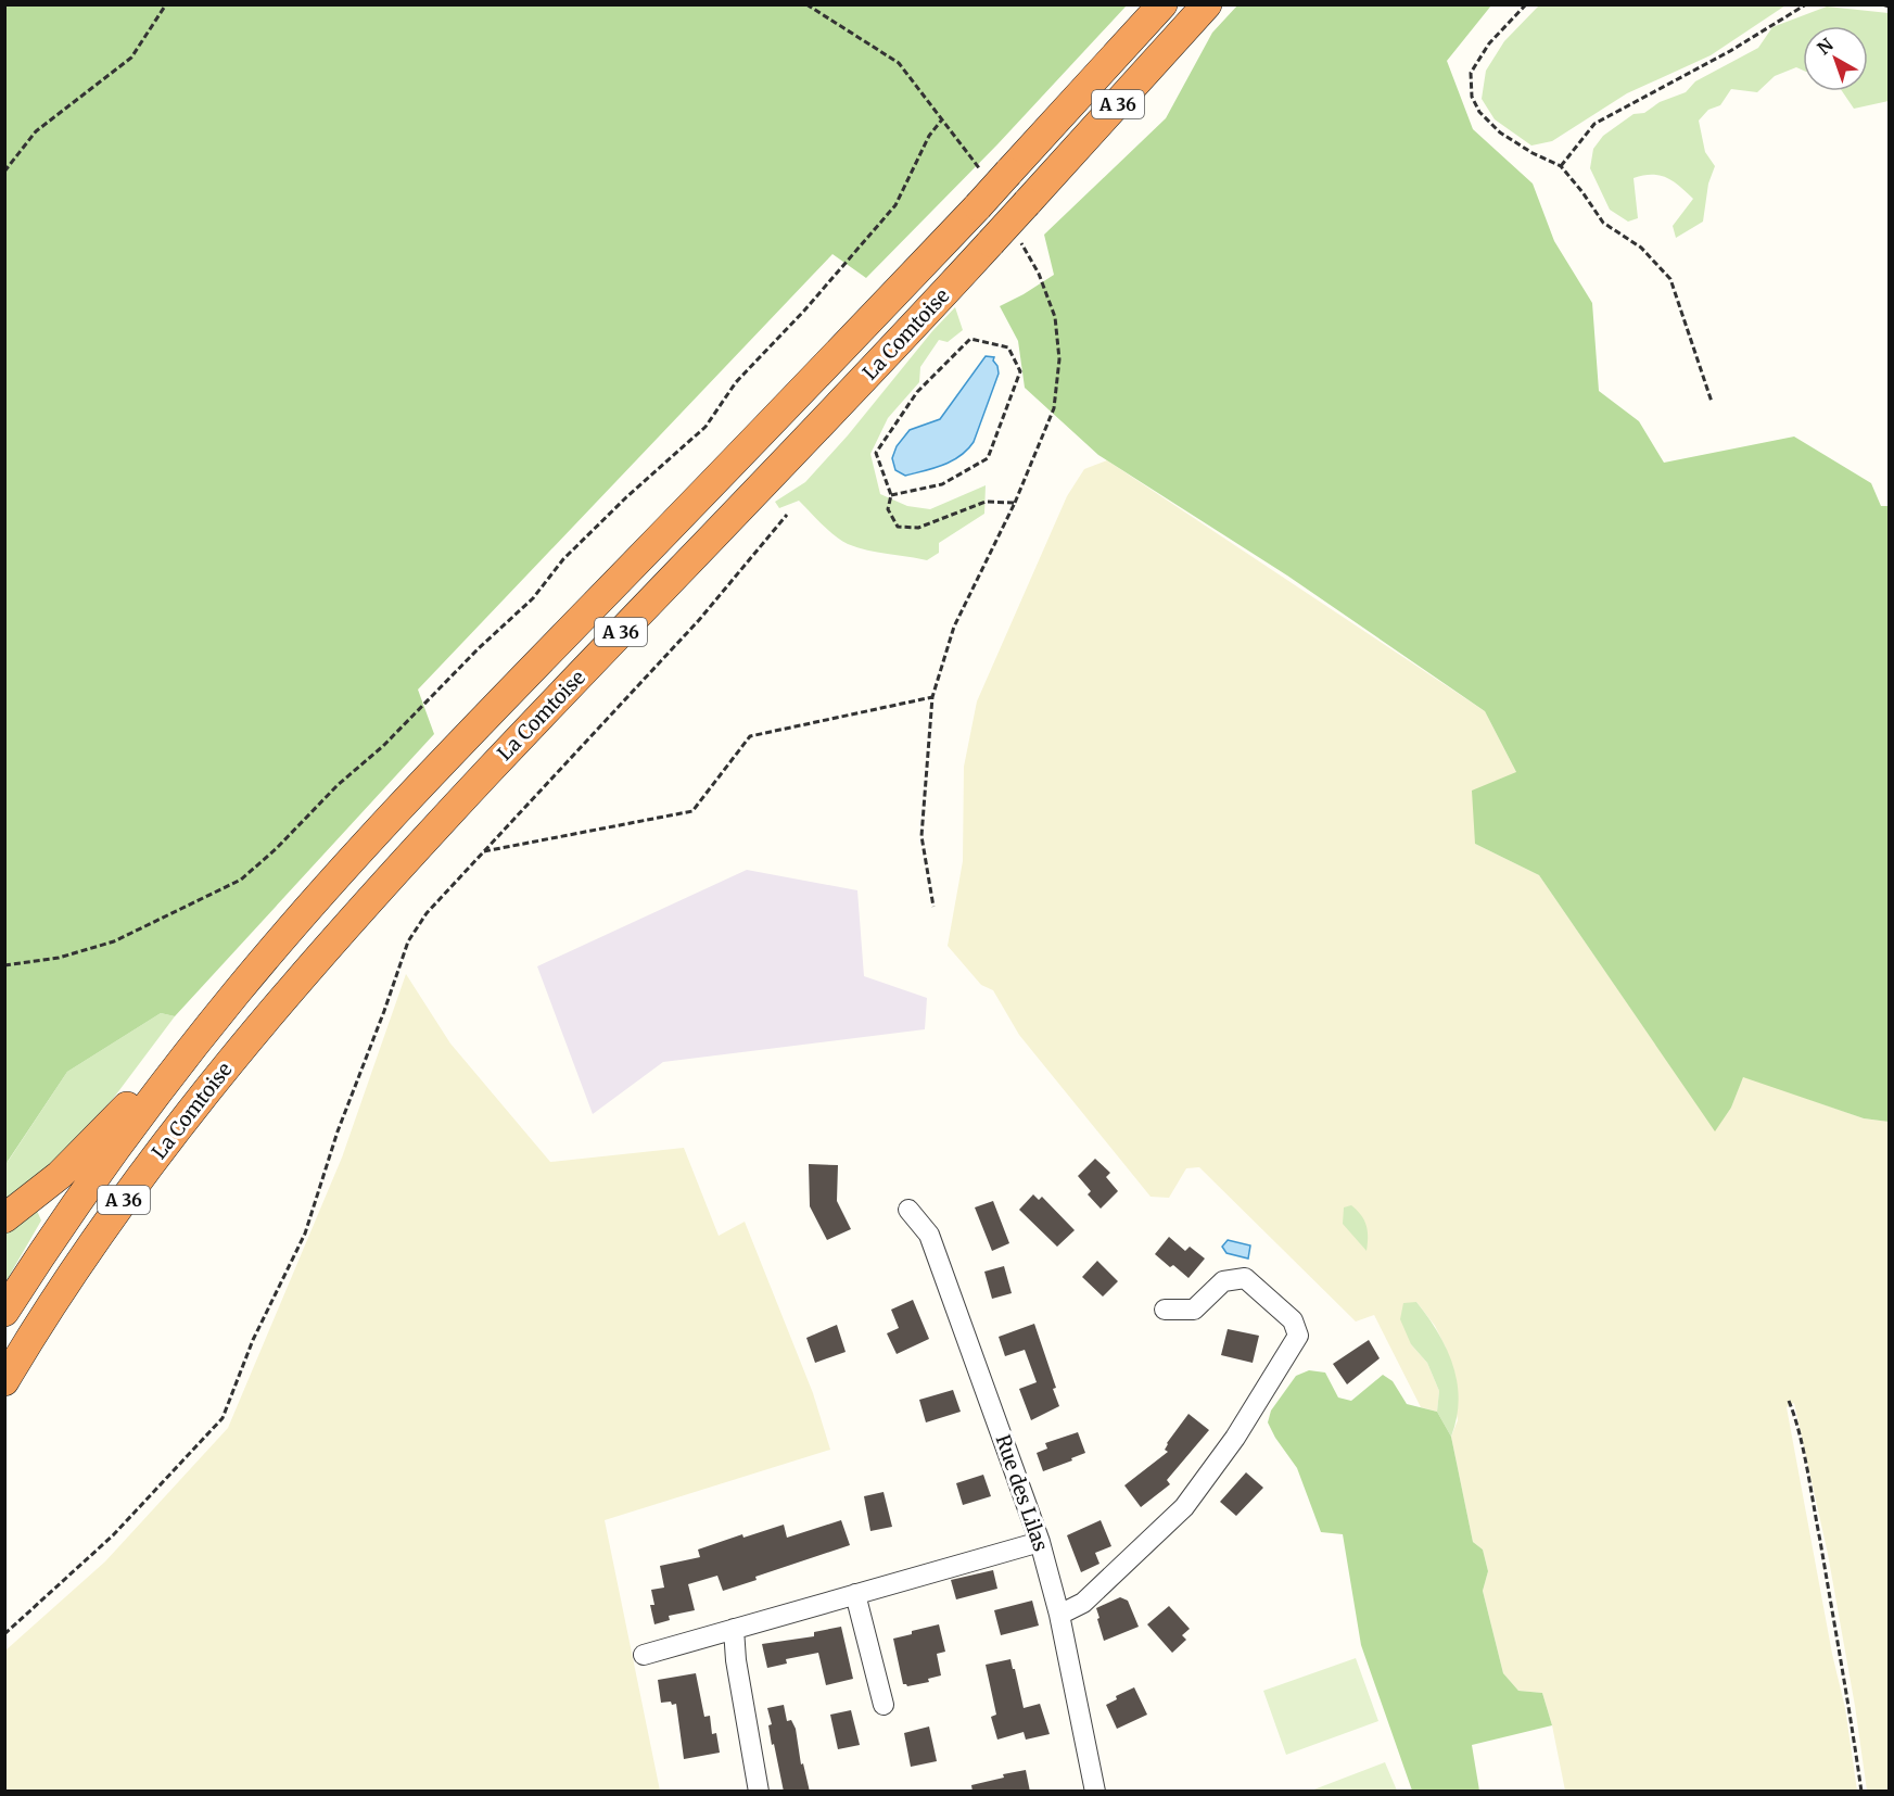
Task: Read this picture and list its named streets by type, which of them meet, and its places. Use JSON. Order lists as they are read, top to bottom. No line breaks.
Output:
{"streets":{"highway":["A 36","La Comtoise"],"street":["Rue des Lilas"]},"north":"top left"}
